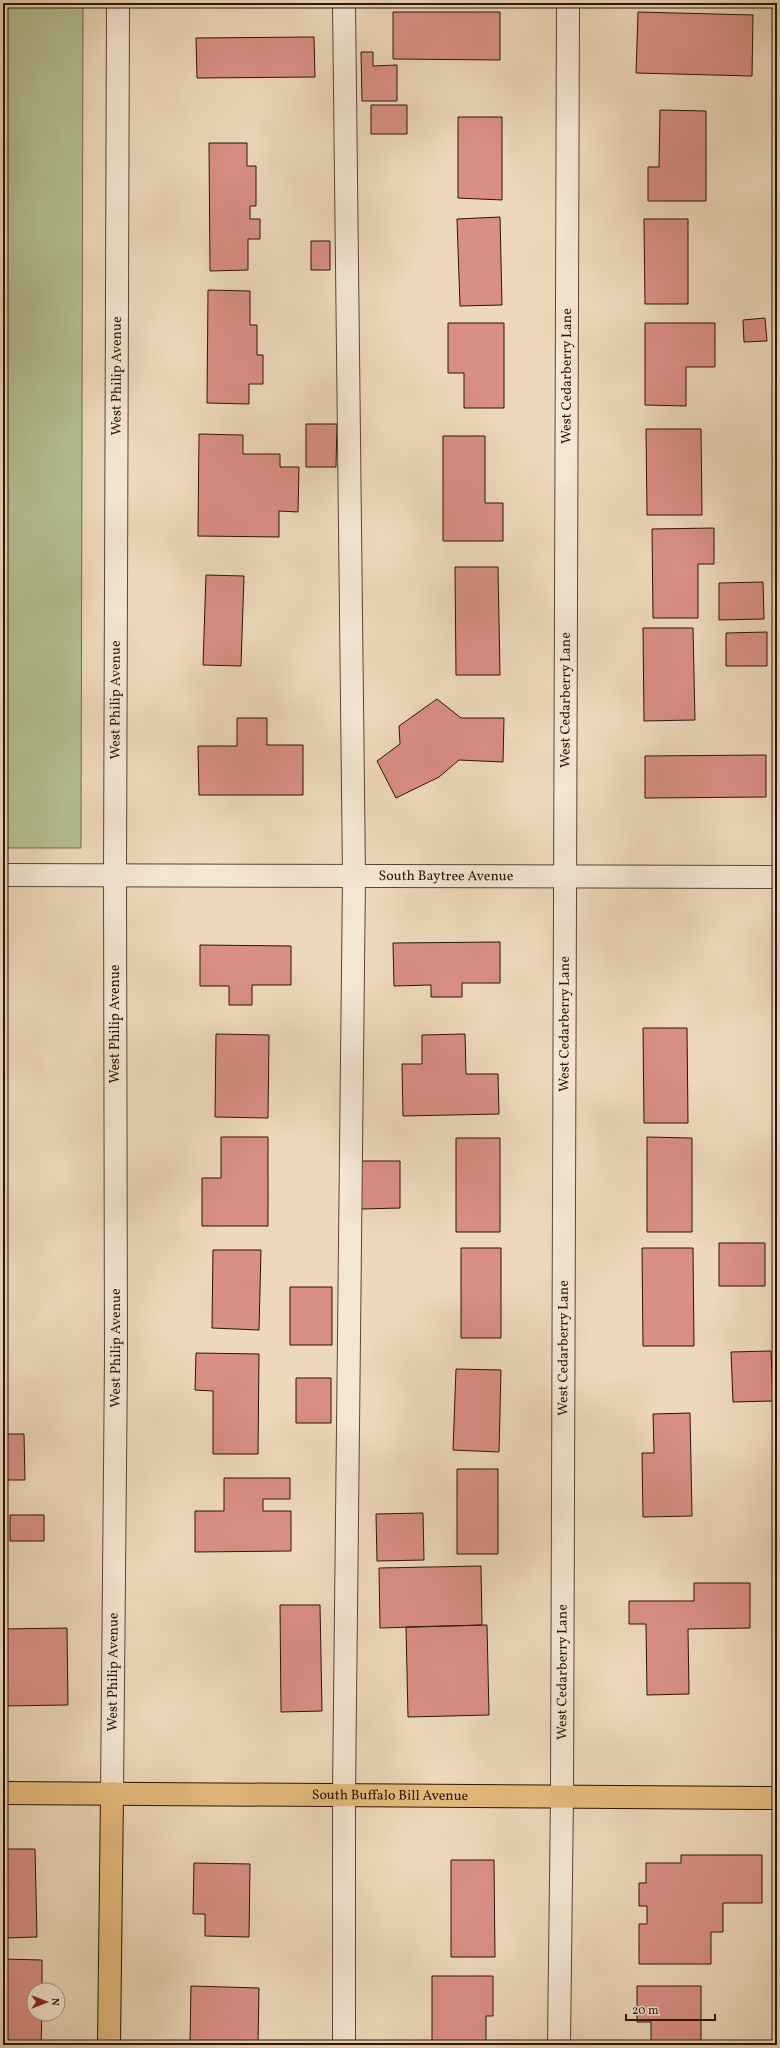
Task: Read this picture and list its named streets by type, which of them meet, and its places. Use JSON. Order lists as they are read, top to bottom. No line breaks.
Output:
{"streets":{"main road":["West Philip Avenue","South Buffalo Bill Avenue"],"street":["West Cedarberry Lane","South Baytree Avenue"]},"crossings":[["West Philip Avenue","South Baytree Avenue"],["West Philip Avenue","South Buffalo Bill Avenue"],["West Cedarberry Lane","South Baytree Avenue"],["West Cedarberry Lane","South Buffalo Bill Avenue"]],"scale_bar":"20 m","north":"right"}
